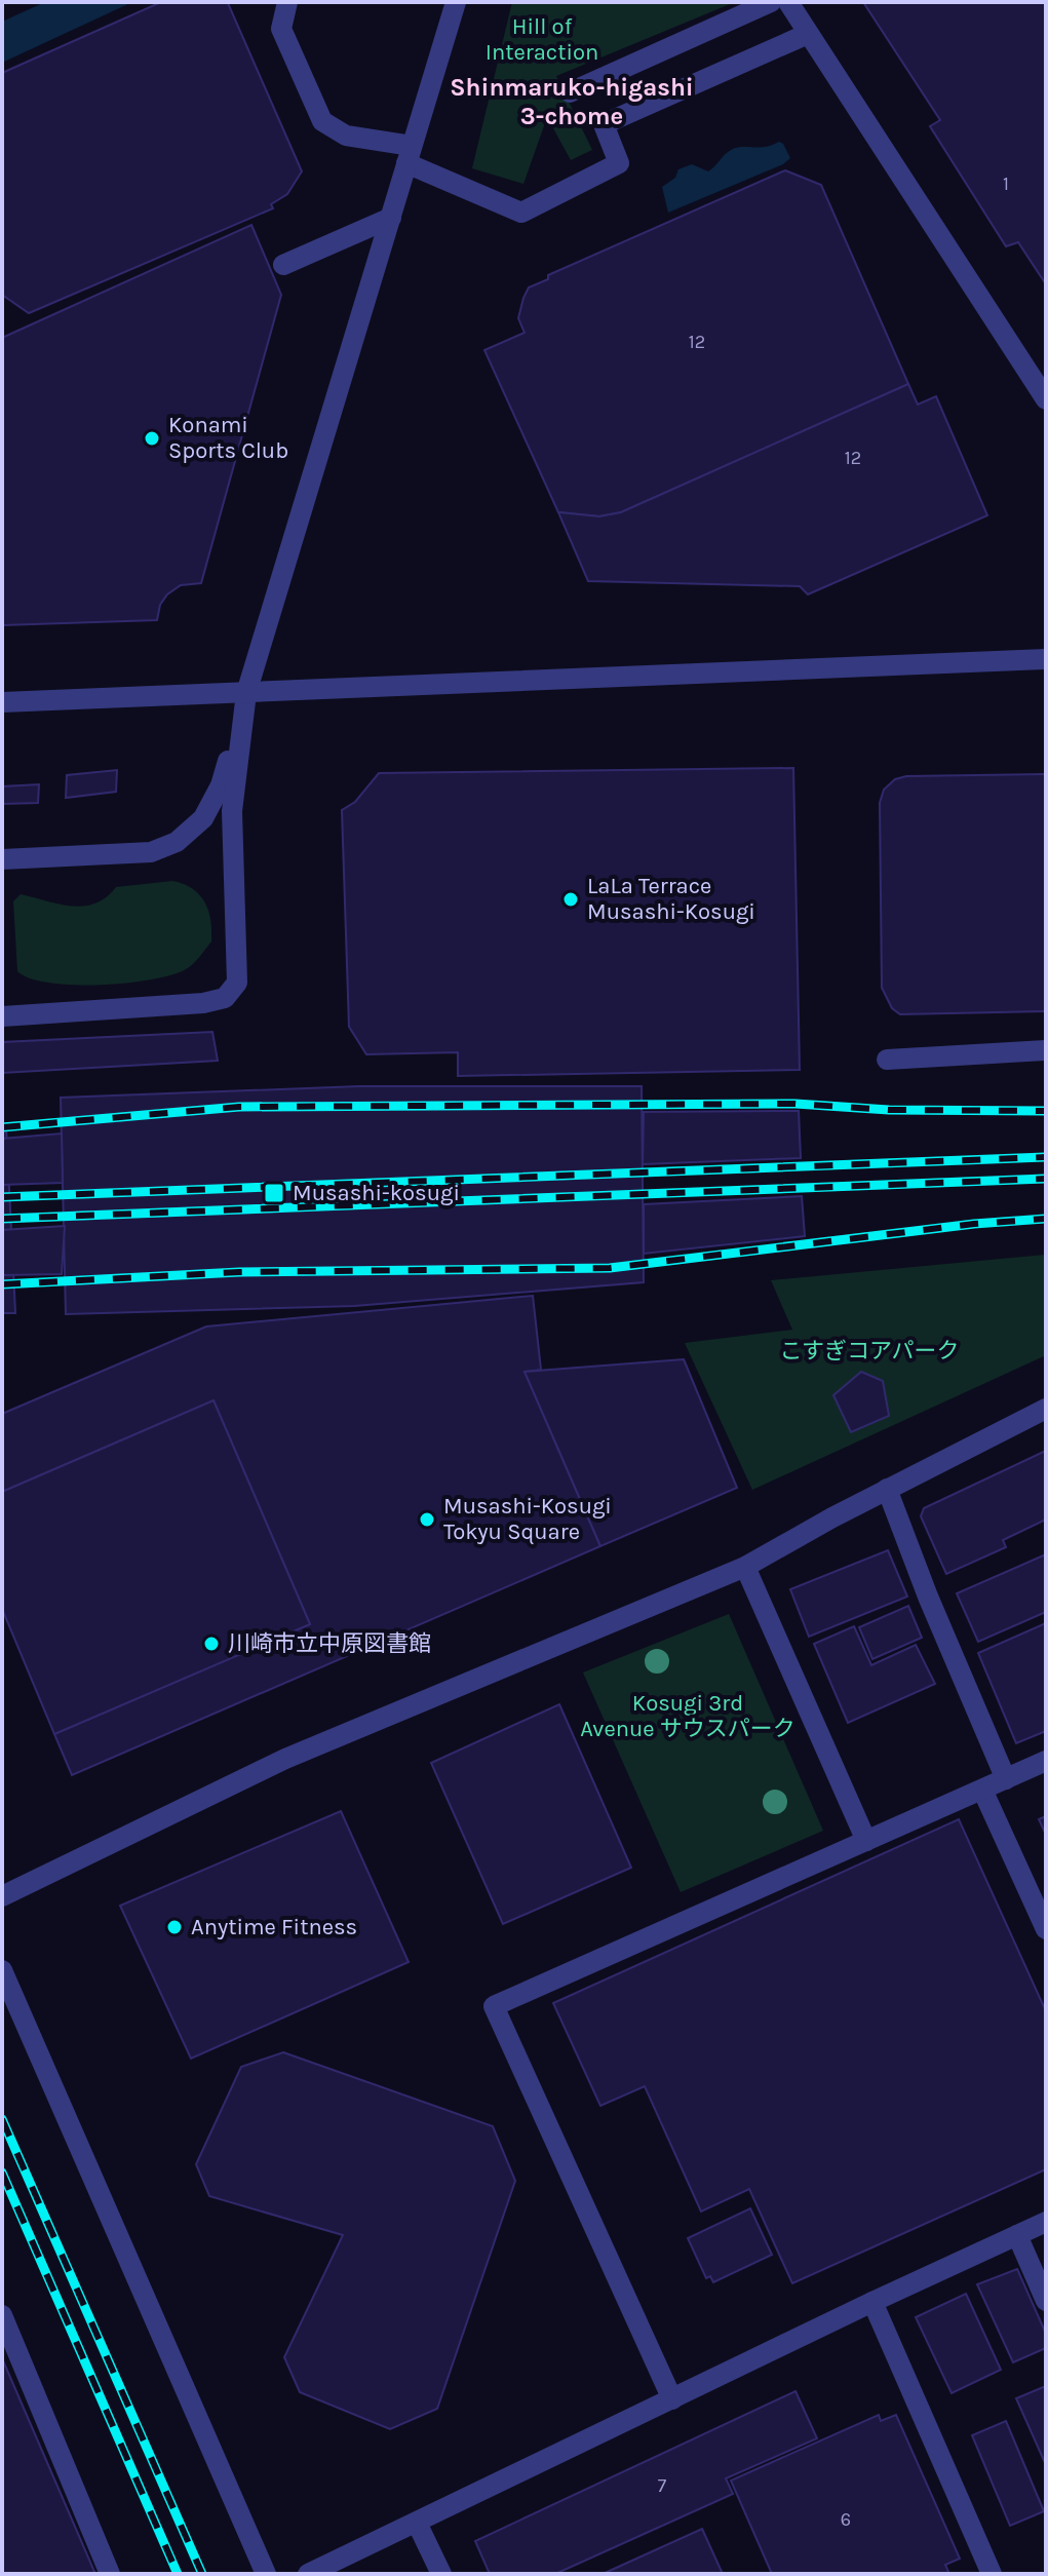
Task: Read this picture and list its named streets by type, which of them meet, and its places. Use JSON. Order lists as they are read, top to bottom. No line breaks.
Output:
{"districts":["Shinmaruko-higashi 3-chome"],"parks":["Hill of Interaction","こすぎコアパーク","Kosugi 3rd Avenue サウスパーク"],"places":{"other":["Konami Sports Club","LaLa Terrace Musashi-Kosugi","Musashi-Kosugi Tokyu Square","川崎市立中原図書館","Anytime Fitness"],"transit":["Musashi-kosugi"]},"house_numbers":["1","12","12","7","6"]}
